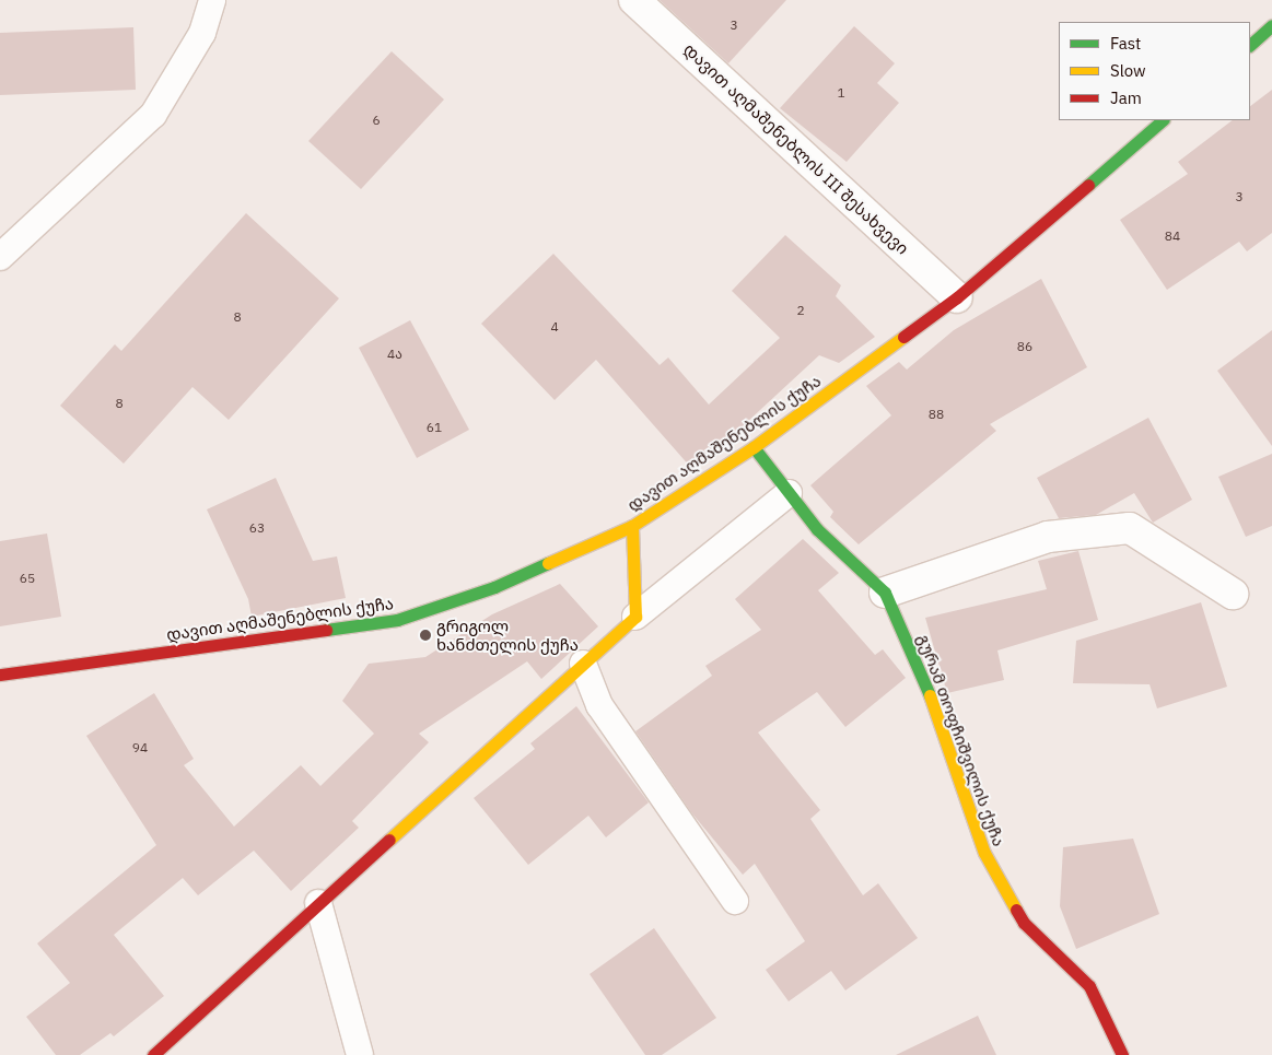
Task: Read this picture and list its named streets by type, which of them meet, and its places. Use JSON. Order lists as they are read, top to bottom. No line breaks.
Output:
{"streets":{"street":["დავით აღმაშენებლის III შესახვევი","დავით აღმაშენებლის ქუჩა","გურამ თოფჩიშვილის ქუჩა"]},"crossings":[["დავით აღმაშენებლის III შესახვევი","დავით აღმაშენებლის ქუჩა"],["დავით აღმაშენებლის ქუჩა","გურამ თოფჩიშვილის ქუჩა"]],"places":["გრიგოლ ხანძთელის ქუჩა"],"house_numbers":["3","1","6","3","84","2","8","4","86","4ა","8","88","61","63","65","94"],"legend":["Fast","Slow","Jam"]}
